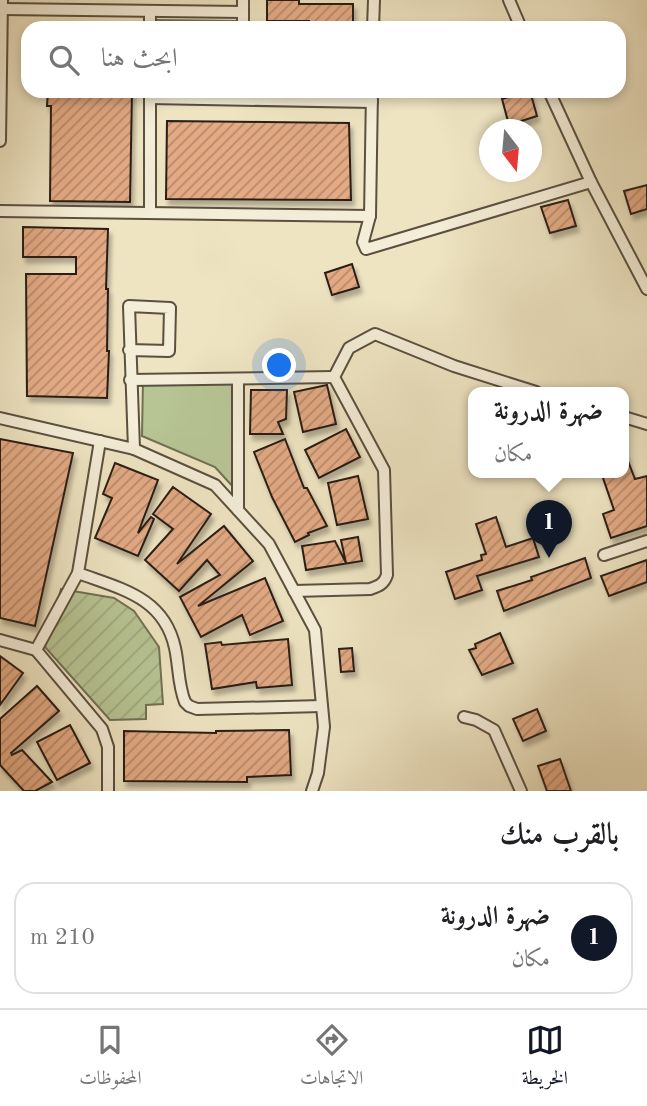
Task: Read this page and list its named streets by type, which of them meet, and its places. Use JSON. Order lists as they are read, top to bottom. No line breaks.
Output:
{"north":"bottom","page":{"search":"ابحث هنا","popup":["ضهرة الدرونة","مكان"],"pins":"1","heading":"بالقرب منك","list":[{"mark":"1","name":"ضهرة الدرونة","note":"مكان","value":"210 m"}],"nav":["الخريطة","الاتجاهات","المحفوظات"]}}
